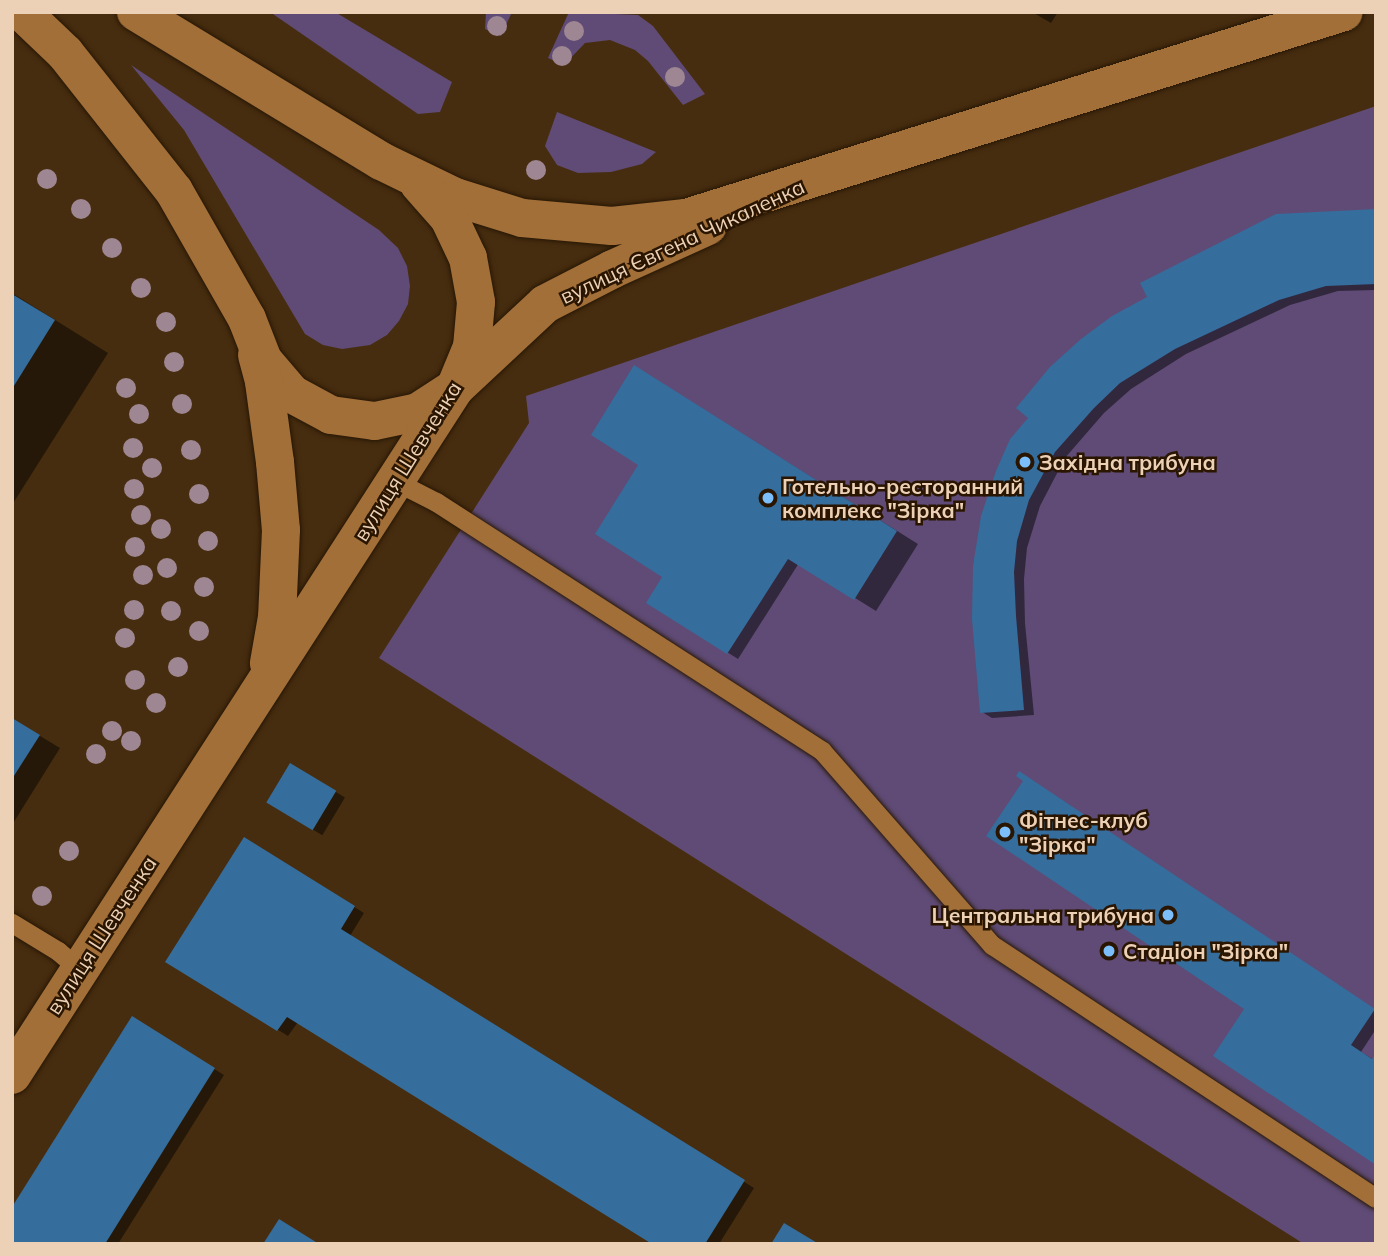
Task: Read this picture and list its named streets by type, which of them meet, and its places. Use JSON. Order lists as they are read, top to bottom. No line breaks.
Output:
{"streets":{"main road":["вулиця Євгена Чикаленка","вулиця Шевченка"]},"crossings":[["вулиця Євгена Чикаленка","вулиця Шевченка"]],"places":["Західна трибуна","Готельно-ресторанний комплекс \"Зірка\"","Фітнес-клуб \"Зірка\"","Центральна трибуна","Стадіон \"Зірка\""]}
